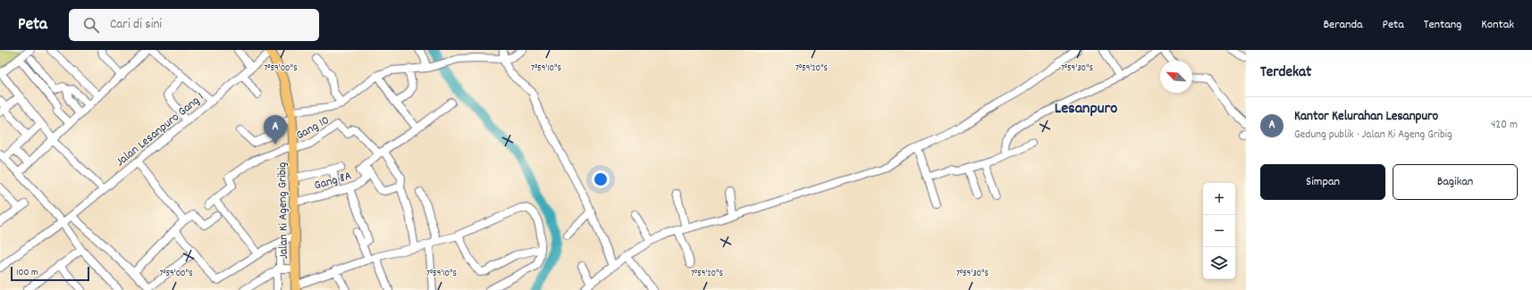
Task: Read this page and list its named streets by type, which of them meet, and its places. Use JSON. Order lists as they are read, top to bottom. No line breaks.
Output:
{"streets":{"main road":["Jalan Ki Ageng Gribig"],"street":["Gang 10","Jalan Lesanpuro Gang 1","Gang 8A"]},"crossings":[["Gang 10","Jalan Ki Ageng Gribig"],["Jalan Lesanpuro Gang 1","Jalan Ki Ageng Gribig"],["Gang 8A","Jalan Ki Ageng Gribig"]],"districts":["Lesanpuro"],"scale_bar":"100 m","north":"top left","page":{"header":"Peta","search":"Cari di sini","nav":["Beranda","Peta","Tentang","Kontak"],"heading":"Terdekat","list":[{"mark":"A","name":"Kantor Kelurahan Lesanpuro","note":"Gedung publik · Jalan Ki Ageng Gribig","value":"420 m"}],"pins":"A","buttons":["Simpan","Bagikan"],"map_buttons":["+","−"],"scale":"100 m"},"coordinates":["7°59'00\"S","7°59'10\"S","7°59'20\"S","7°59'30\"S"]}
